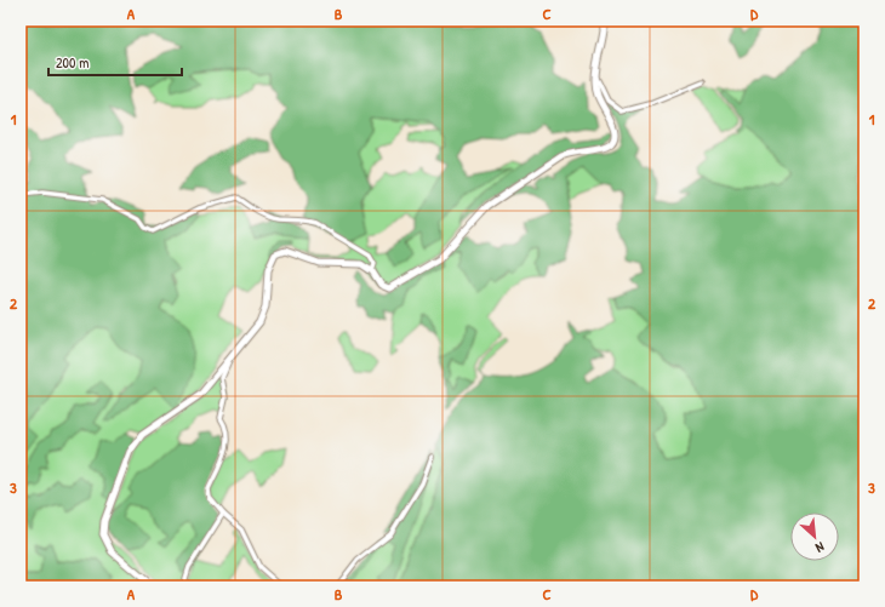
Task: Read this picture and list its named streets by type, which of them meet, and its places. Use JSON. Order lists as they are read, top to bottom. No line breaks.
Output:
{"scale_bar":"200 m","north":"bottom right","grid":{"columns":["A","B","C","D"],"rows":["1","2","3"]}}
